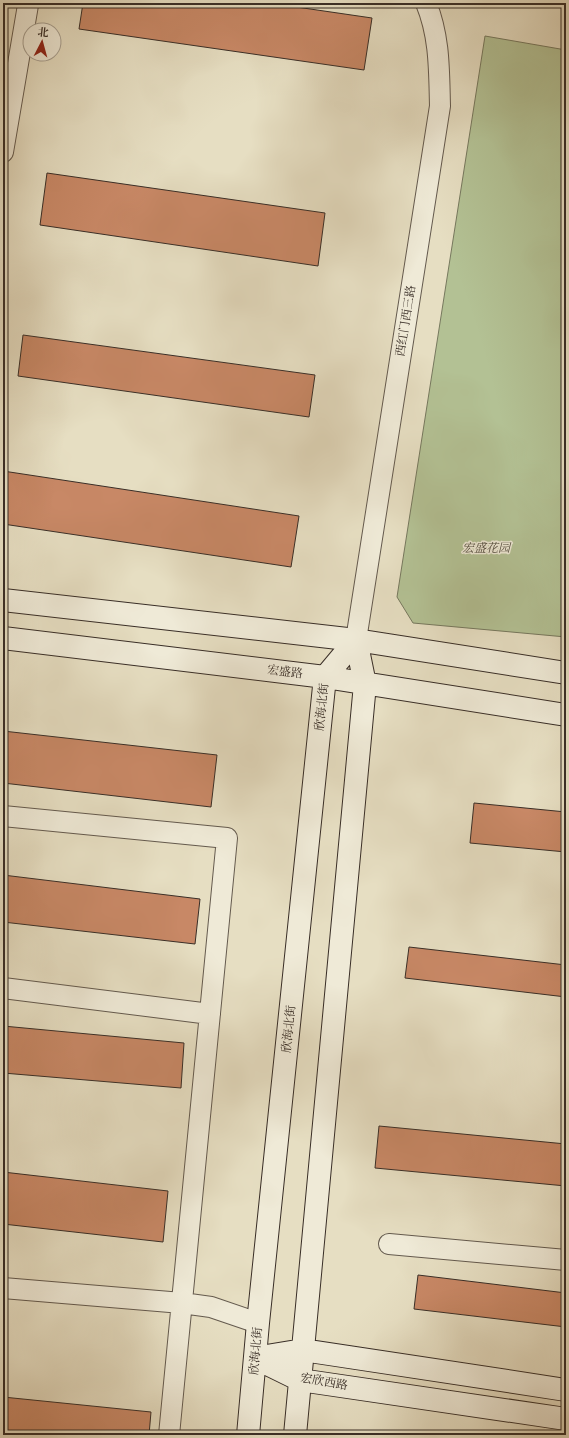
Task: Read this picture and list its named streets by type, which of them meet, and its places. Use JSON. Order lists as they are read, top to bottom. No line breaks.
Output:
{"streets":{"street":["西红门西三路","宏盛路","欣海北街","宏欣西路"]},"crossings":[["西红门西三路","欣海北街"],["宏盛路","欣海北街"],["欣海北街","宏欣西路"]],"parks":["宏盛花园"],"north":"top"}
